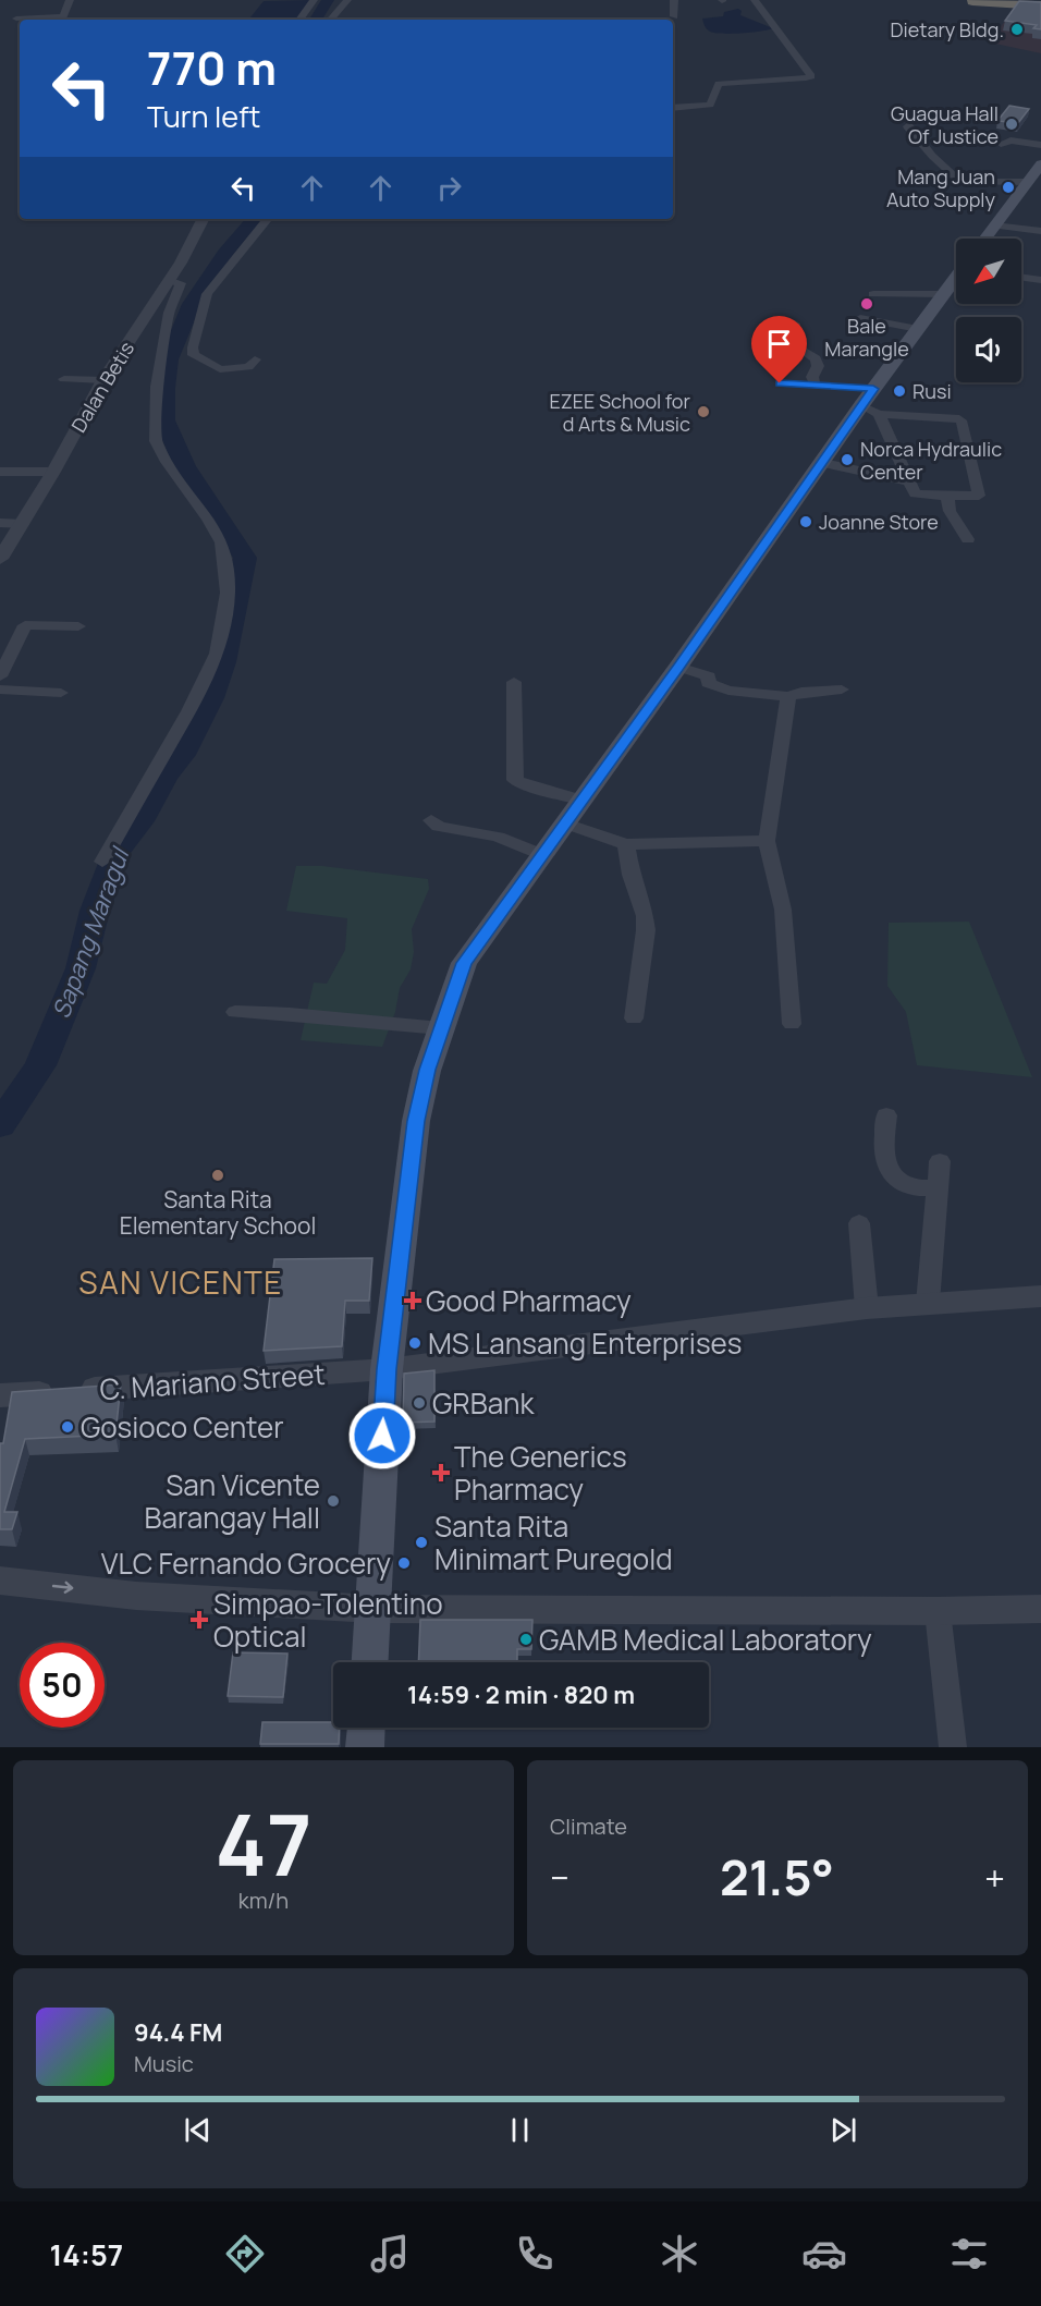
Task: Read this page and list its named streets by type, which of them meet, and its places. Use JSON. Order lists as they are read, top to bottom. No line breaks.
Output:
{"streets":{"street":["Dalan Betis","C. Mariano Street"]},"districts":["SAN VICENTE"],"water":["Sapang Maragul"],"places":{"other":["Dietary Bldg.","Guagua Hall Of Justice","Mang Juan Auto Supply","Bale Marangle","Rusi","EZEE School for d Arts & Music","Norca Hydraulic Center","Joanne Store","Santa Rita Elementary School","MS Lansang Enterprises","GRBank","Gosioco Center","San Vicente Barangay Hall","Santa Rita Minimart Puregold","VLC Fernando Grocery","GAMB Medical Laboratory"],"health":["Good Pharmacy","The Generics Pharmacy","Simpao-Tolentino Optical"]},"north":"bottom left","page":{"turn":["770 m","Turn left"],"limit":"50","trip":"14:59 · 2 min · 820 m","tile":[["47","km/h"],"Climate"],"heat":["−","21.5°","+"],"song":["94.4 FM","Music"],"tabs":"14:57"}}
